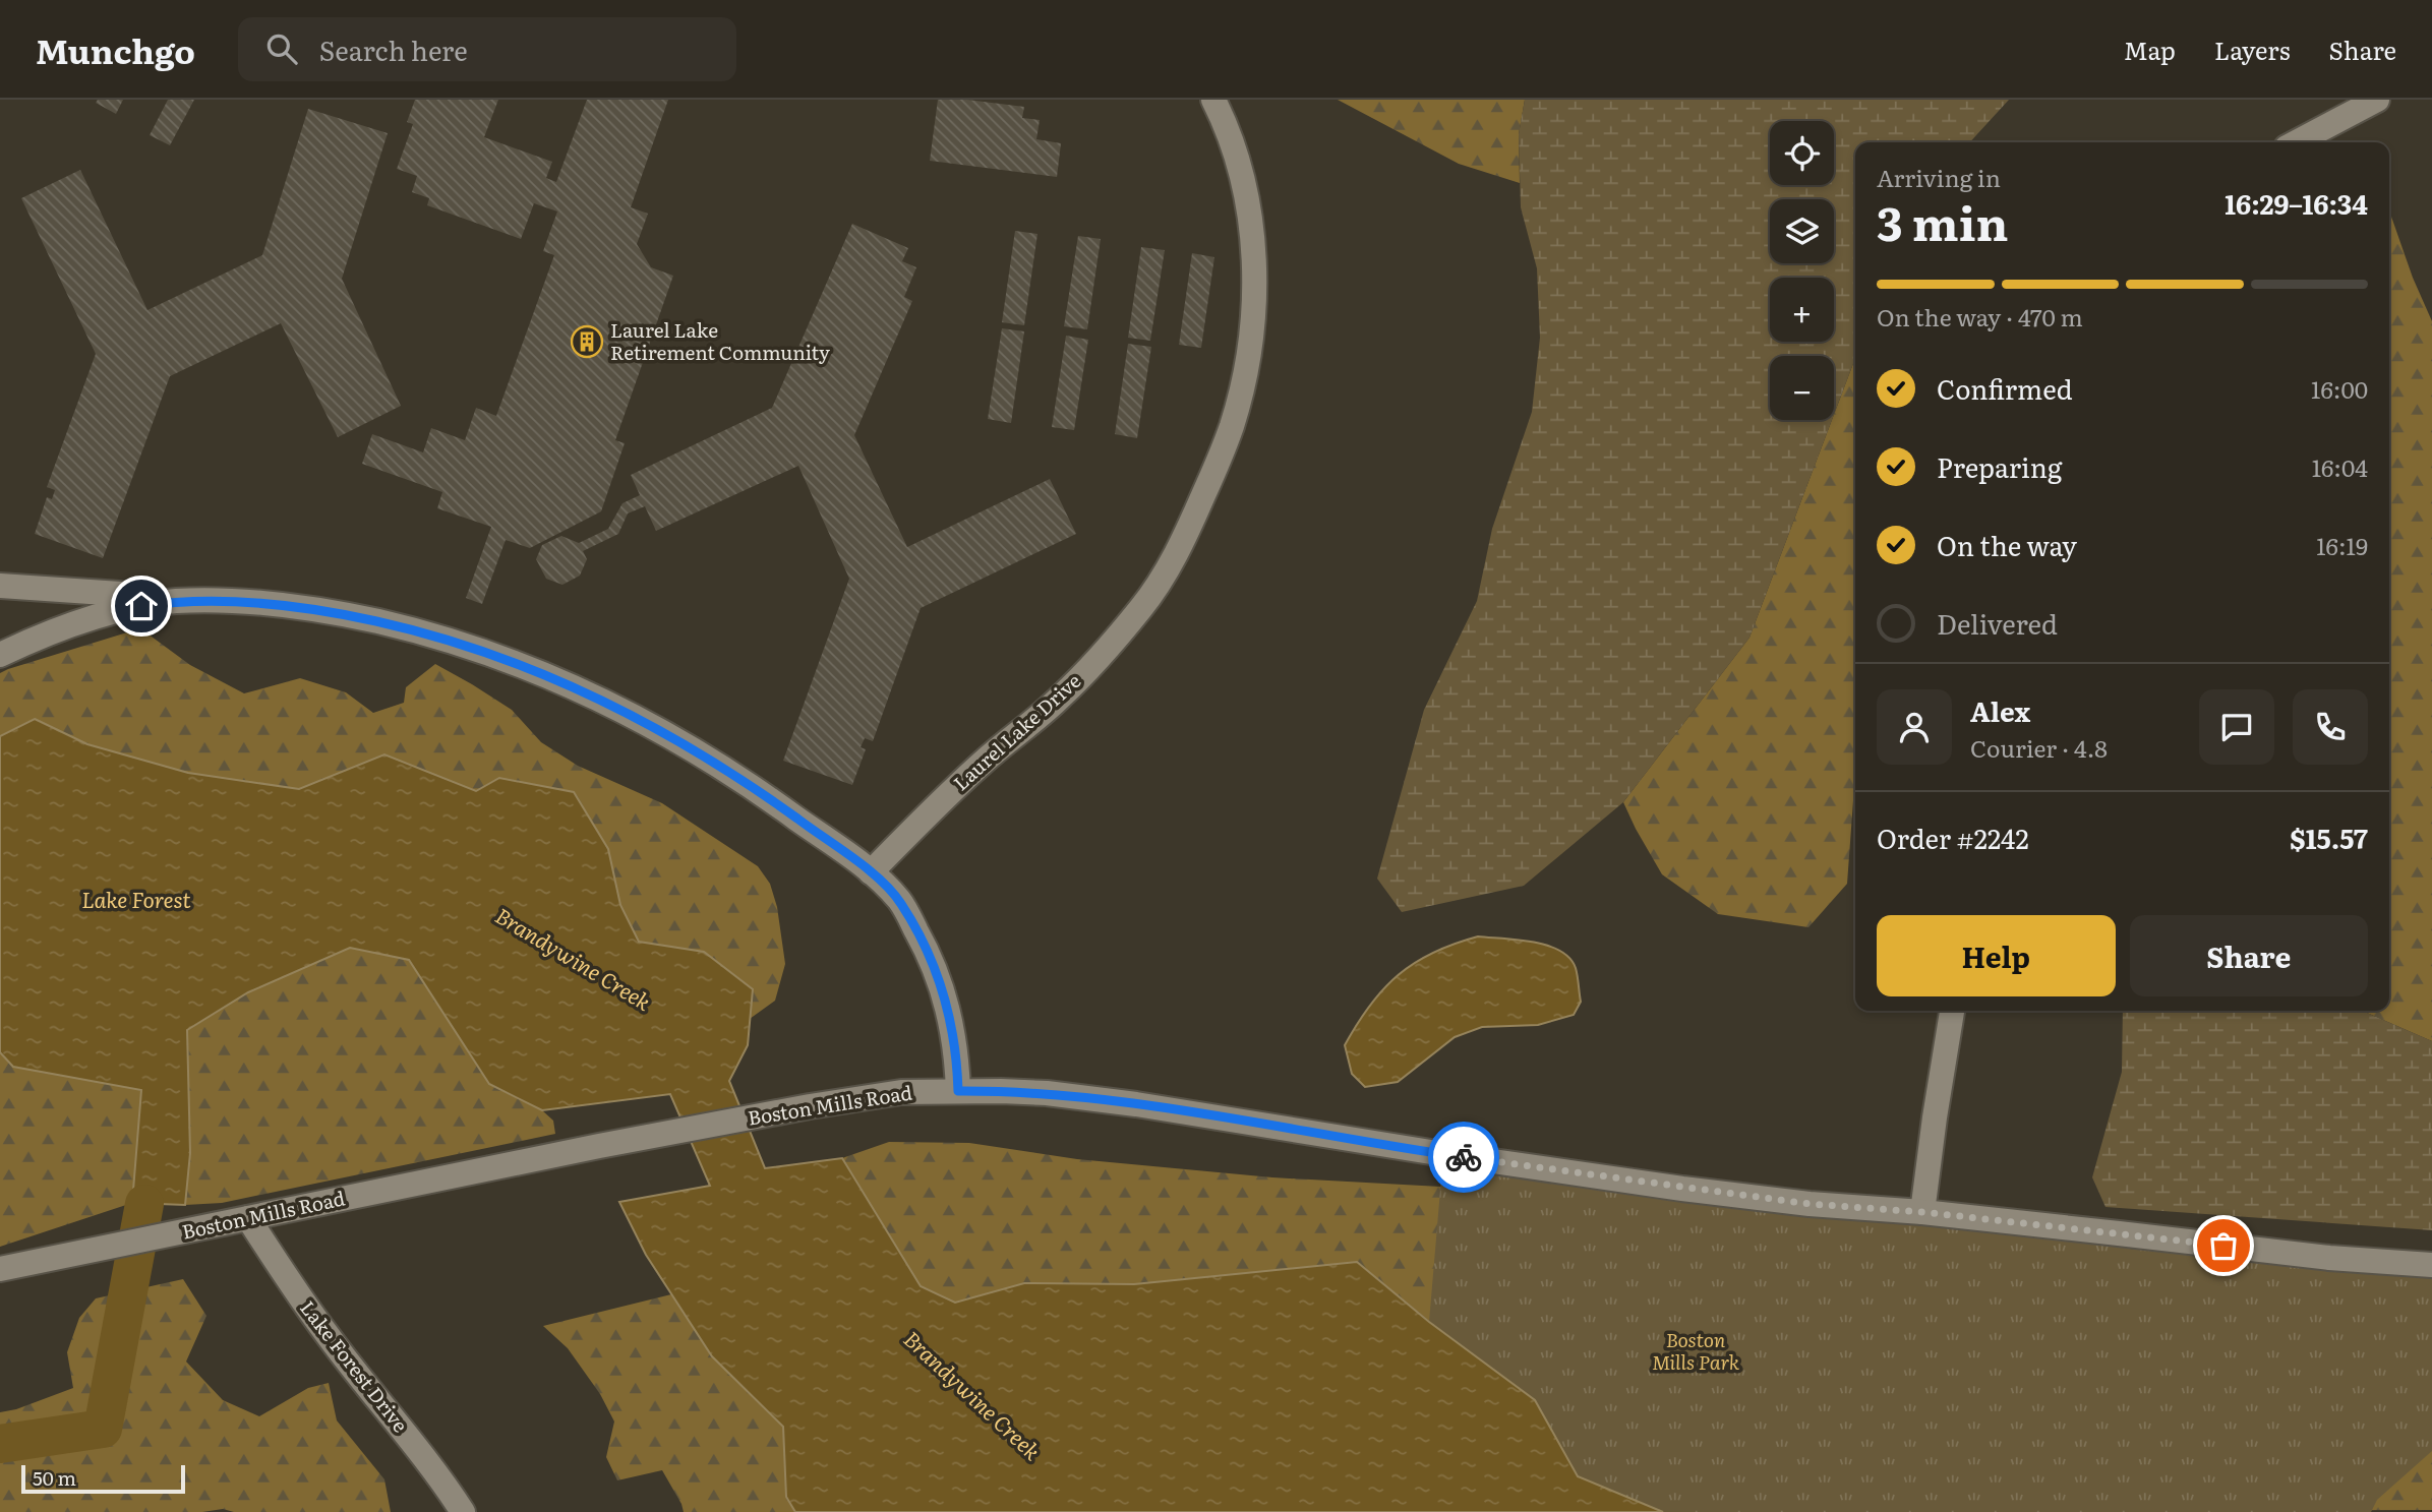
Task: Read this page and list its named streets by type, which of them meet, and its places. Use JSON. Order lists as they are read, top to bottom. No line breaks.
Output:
{"streets":{"street":["Laurel Lake Drive","Boston Mills Road","Lake Forest Drive"]},"crossings":[["Boston Mills Road","Lake Forest Drive"]],"water":["Lake Forest","Brandywine Creek"],"parks":["Boston Mills Park"],"places":{"building":["Laurel Lake Retirement Community"]},"scale_bar":"50 m","page":{"header":"Munchgo","search":"Search here","nav":["Map","Layers","Share"],"map_buttons":["+","−"],"heading":["3 min","Arriving in","16:29–16:34"],"panel":["Alex","Courier · 4.8","Order #2242","$15.57"],"bar":"On the way · 470 m","list":[["Confirmed","16:00"],["Preparing","16:04"],["On the way","16:19"],"Delivered"],"buttons":["Help","Share"],"scale":"50 m"}}
